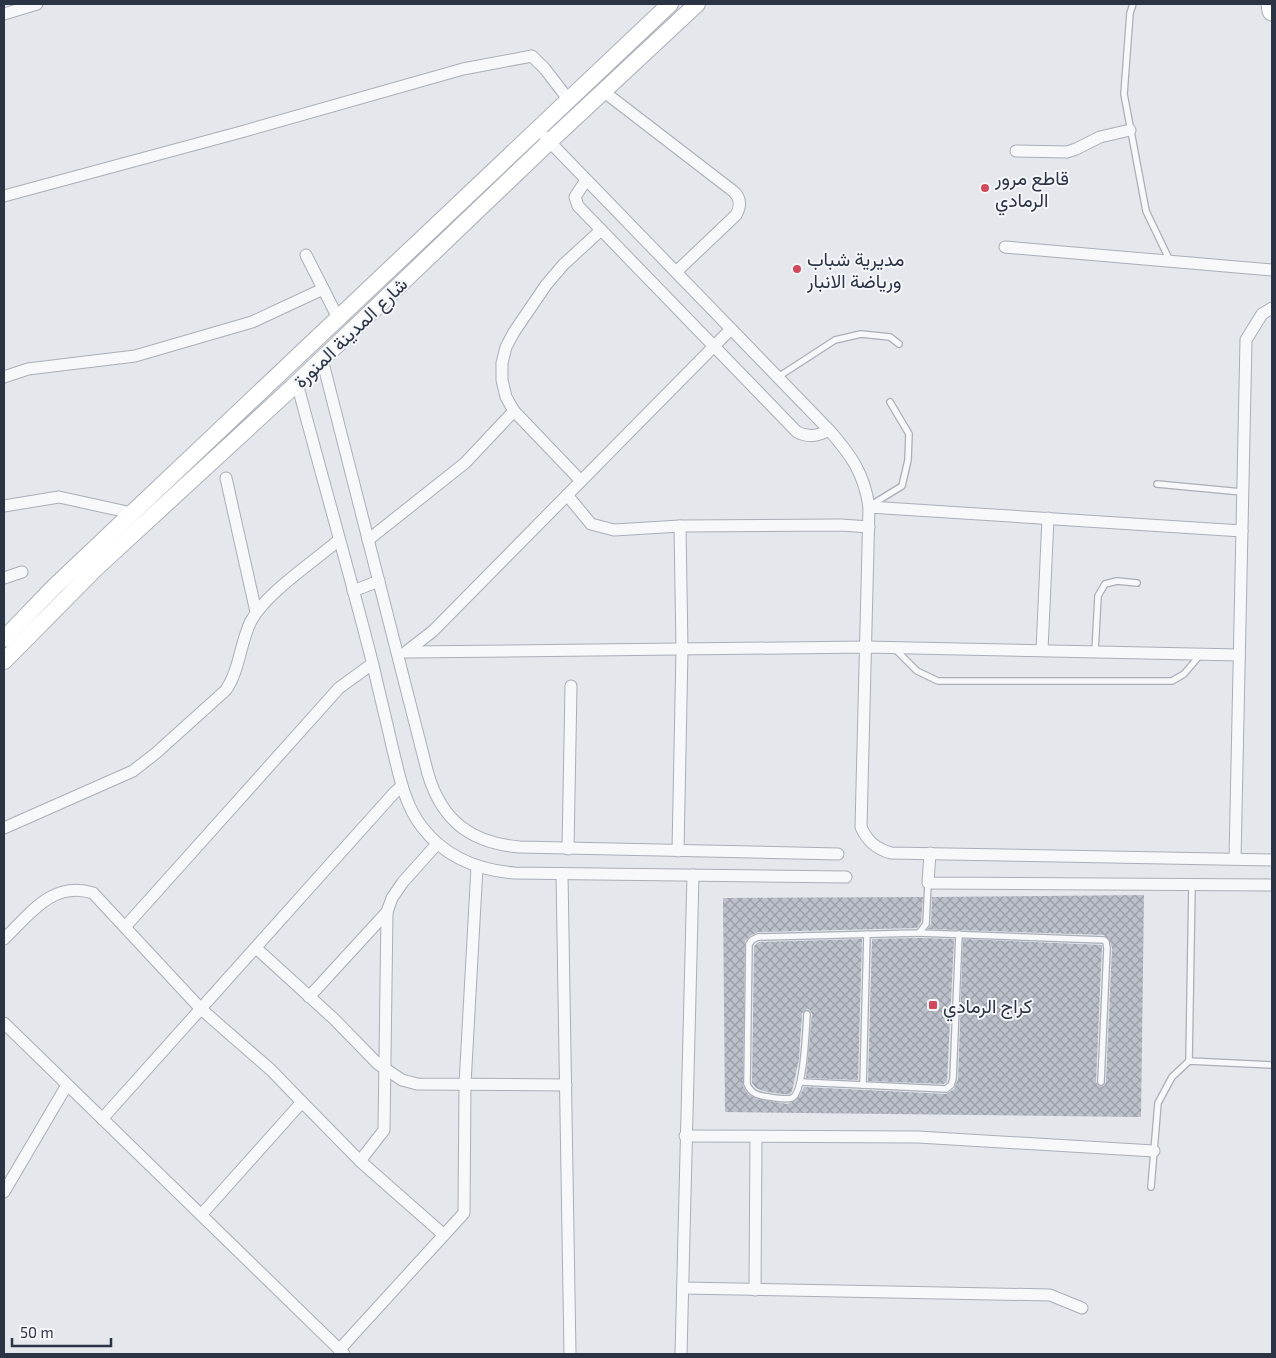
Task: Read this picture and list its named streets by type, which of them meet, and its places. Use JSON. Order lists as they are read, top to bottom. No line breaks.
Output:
{"streets":{"main road":["شارع المدينة المنورة"]},"places":{"other":["قاطع مرور الرمادي","مديرية شباب ورياضة الانبار"],"transit":["كراج الرمادي"]},"scale_bar":"50 m"}
